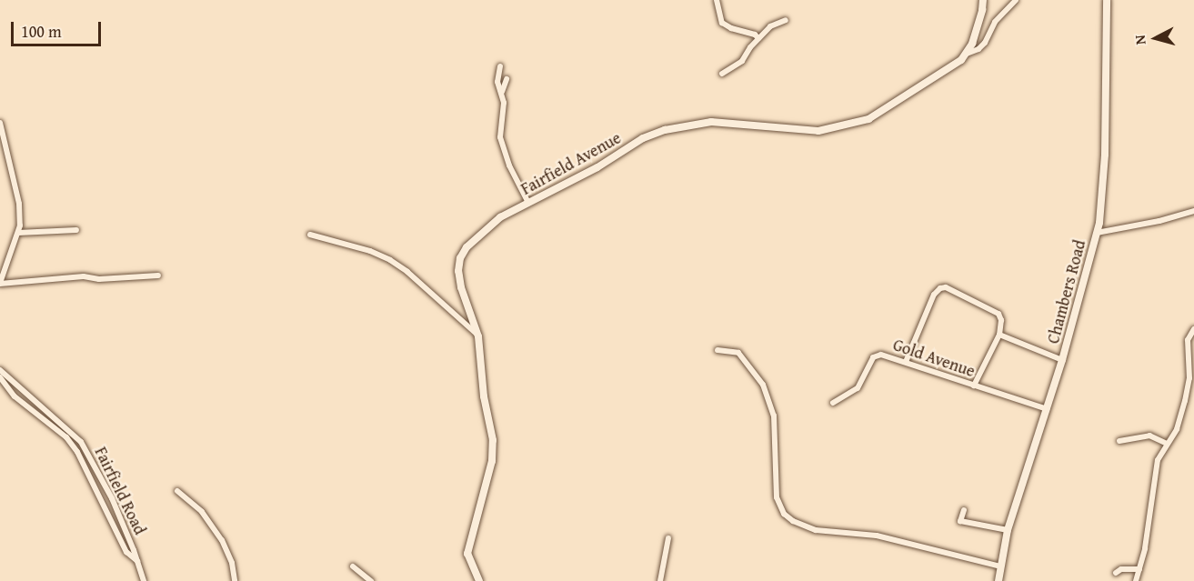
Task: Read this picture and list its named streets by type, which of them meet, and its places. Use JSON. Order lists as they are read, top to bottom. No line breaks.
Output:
{"streets":{"street":["Fairfield Avenue","Chambers Road","Gold Avenue","Fairfield Road"]},"crossings":[["Chambers Road","Gold Avenue"]],"scale_bar":"100 m","north":"left"}
